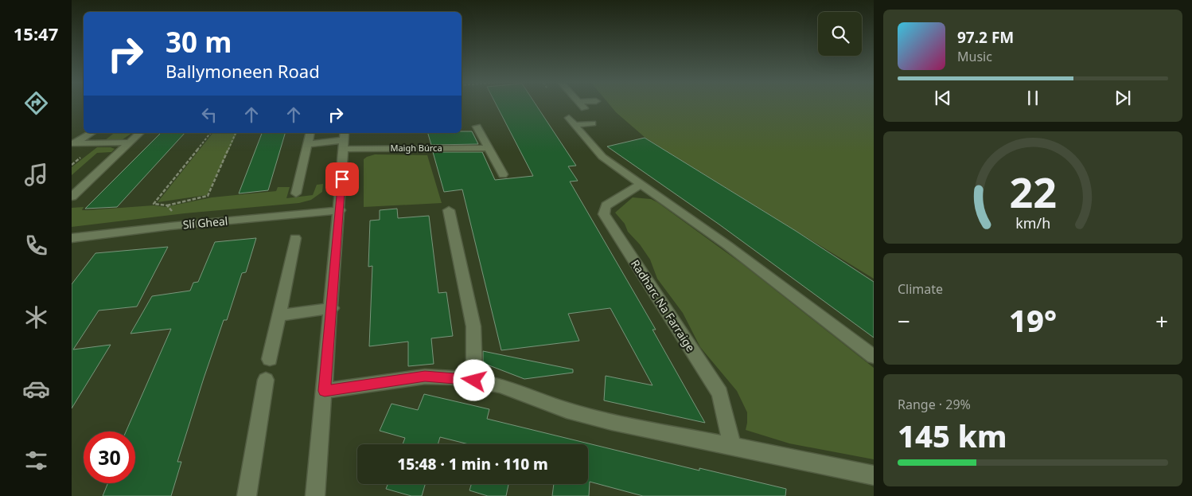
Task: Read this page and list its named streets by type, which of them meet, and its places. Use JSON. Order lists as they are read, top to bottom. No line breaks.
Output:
{"streets":{"street":["Maigh Búrca","Slí Gheal","Radharc Na Farraige"]},"page":{"tabs":"15:47","turn":["30 m","Ballymoneen Road"],"song":["97.2 FM","Music"],"tile":["Climate",["Range · 29%","145 km"]],"heat":["−","19°","+"],"limit":"30","trip":"15:48 · 1 min · 110 m","gauge":["22","km/h"]}}
